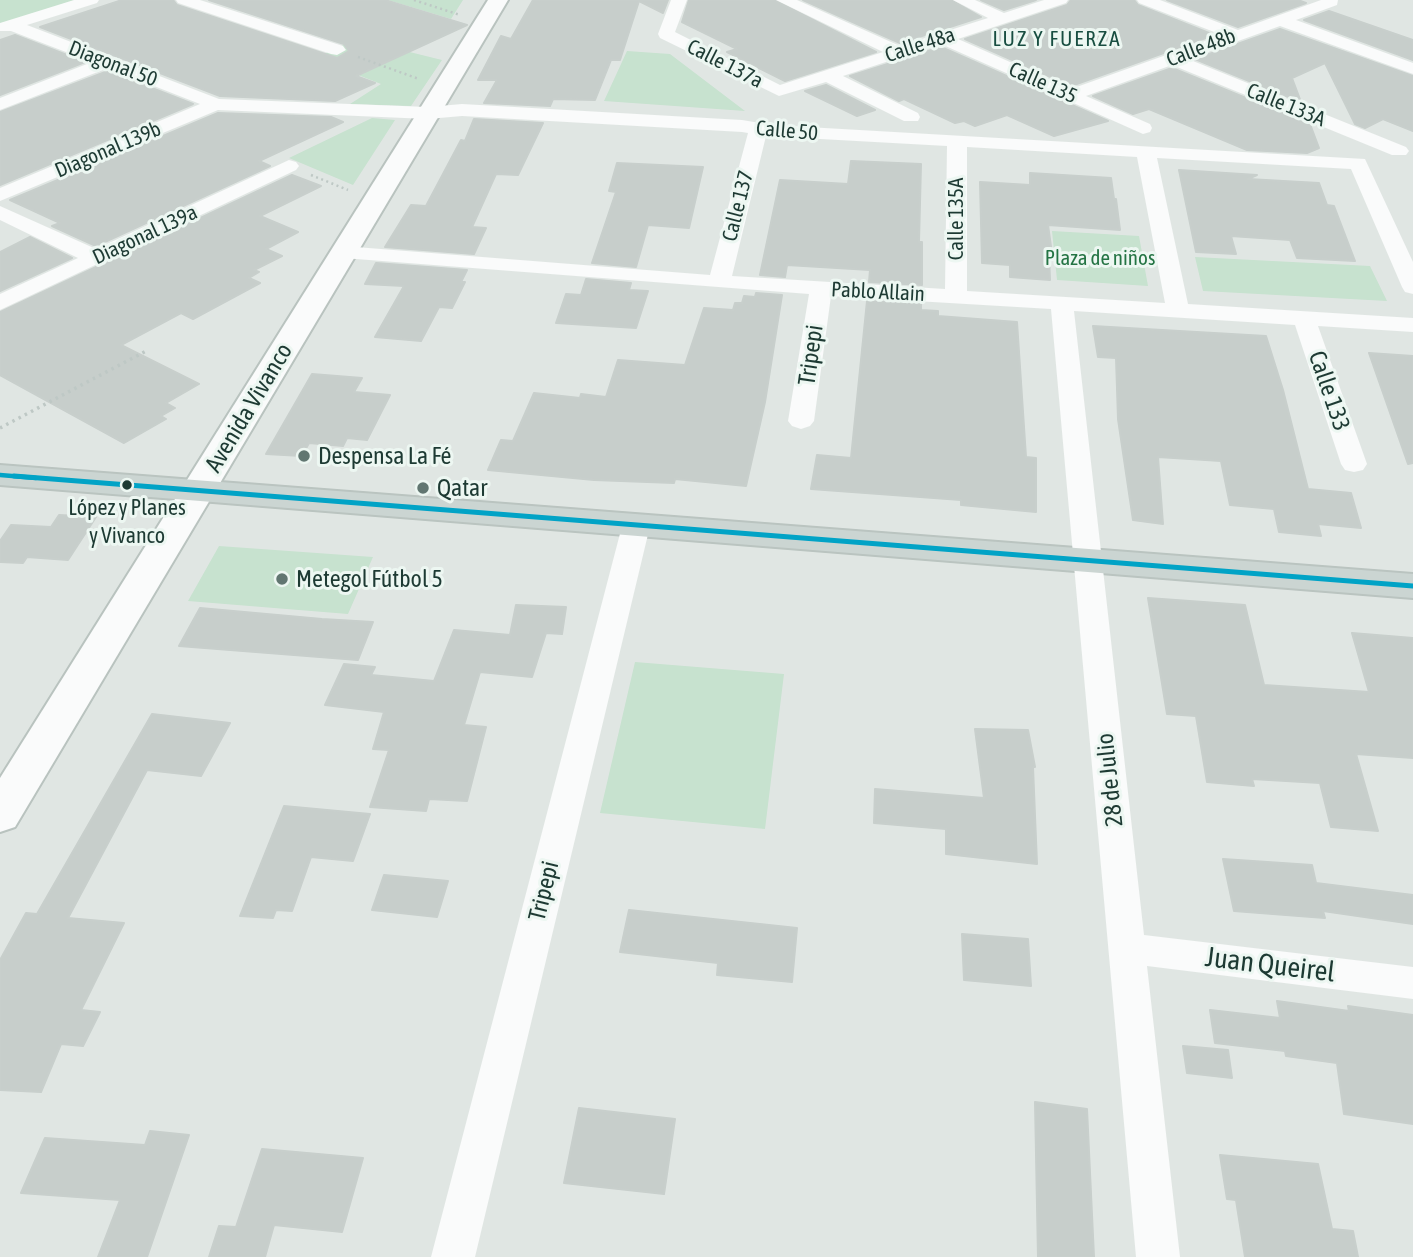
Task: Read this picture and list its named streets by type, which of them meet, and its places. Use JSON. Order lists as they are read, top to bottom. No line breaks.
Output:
{"streets":{"main road":["Avenida Vivanco"],"street":["Calle 48a","Calle 48b","Diagonal 50","Calle 137a","Calle 135","Calle 133A","Calle 50","Diagonal 139b","Calle 137","Calle 135A","Diagonal 139a","Pablo Allain","Tripepi","Calle 133","28 de Julio","Juan Queirel"]},"crossings":[["Calle 48a","Calle 137a"],["Calle 48a","Calle 135"],["Calle 48a","Calle 50"],["Calle 48a","Calle 137"],["Calle 48b","Calle 135"],["Calle 48b","Calle 133A"],["Diagonal 50","Calle 50"],["Diagonal 50","Diagonal 139b"],["Calle 137a","Calle 50"],["Calle 137a","Calle 137"],["Calle 50","Diagonal 139b"],["Calle 50","Calle 137"],["Calle 50","Calle 135A"],["Calle 50","Avenida Vivanco"],["Calle 137","Pablo Allain"],["Calle 135A","Pablo Allain"],["Pablo Allain","Tripepi"],["Pablo Allain","Calle 133"],["Pablo Allain","Avenida Vivanco"],["Pablo Allain","28 de Julio"],["28 de Julio","Juan Queirel"]],"districts":["LUZ Y FUERZA"],"parks":["Plaza de niños"],"places":["Despensa La Fé","López y Planes y Vivanco","Qatar","Metegol Fútbol 5"]}
